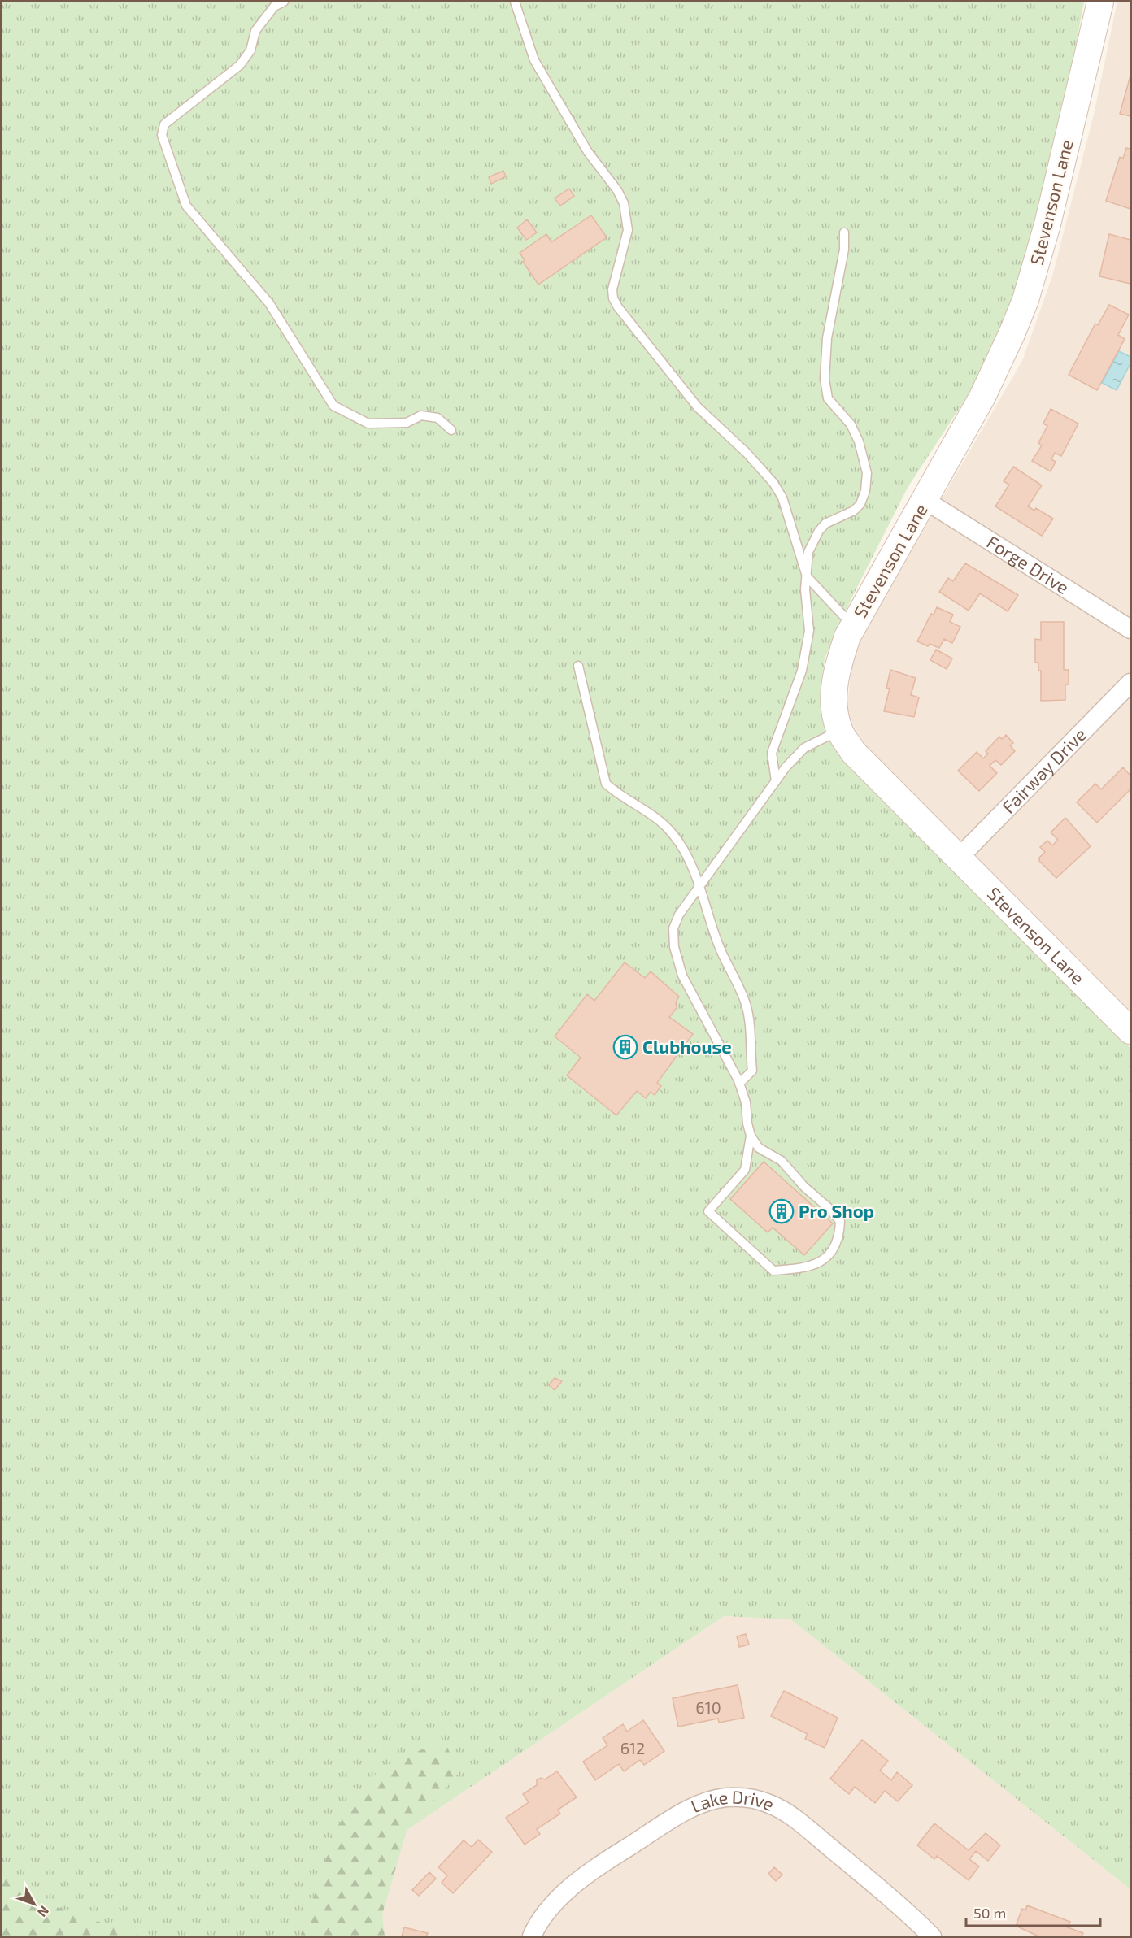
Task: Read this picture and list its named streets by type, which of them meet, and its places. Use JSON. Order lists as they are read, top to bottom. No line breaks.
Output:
{"streets":{"street":["Stevenson Lane","Forge Drive","Fairway Drive","Lake Drive"]},"crossings":[["Stevenson Lane","Forge Drive"],["Stevenson Lane","Fairway Drive"]],"places":{"building":["Clubhouse","Pro Shop"]},"house_numbers":["610","612"],"scale_bar":"50 m","north":"bottom right"}
